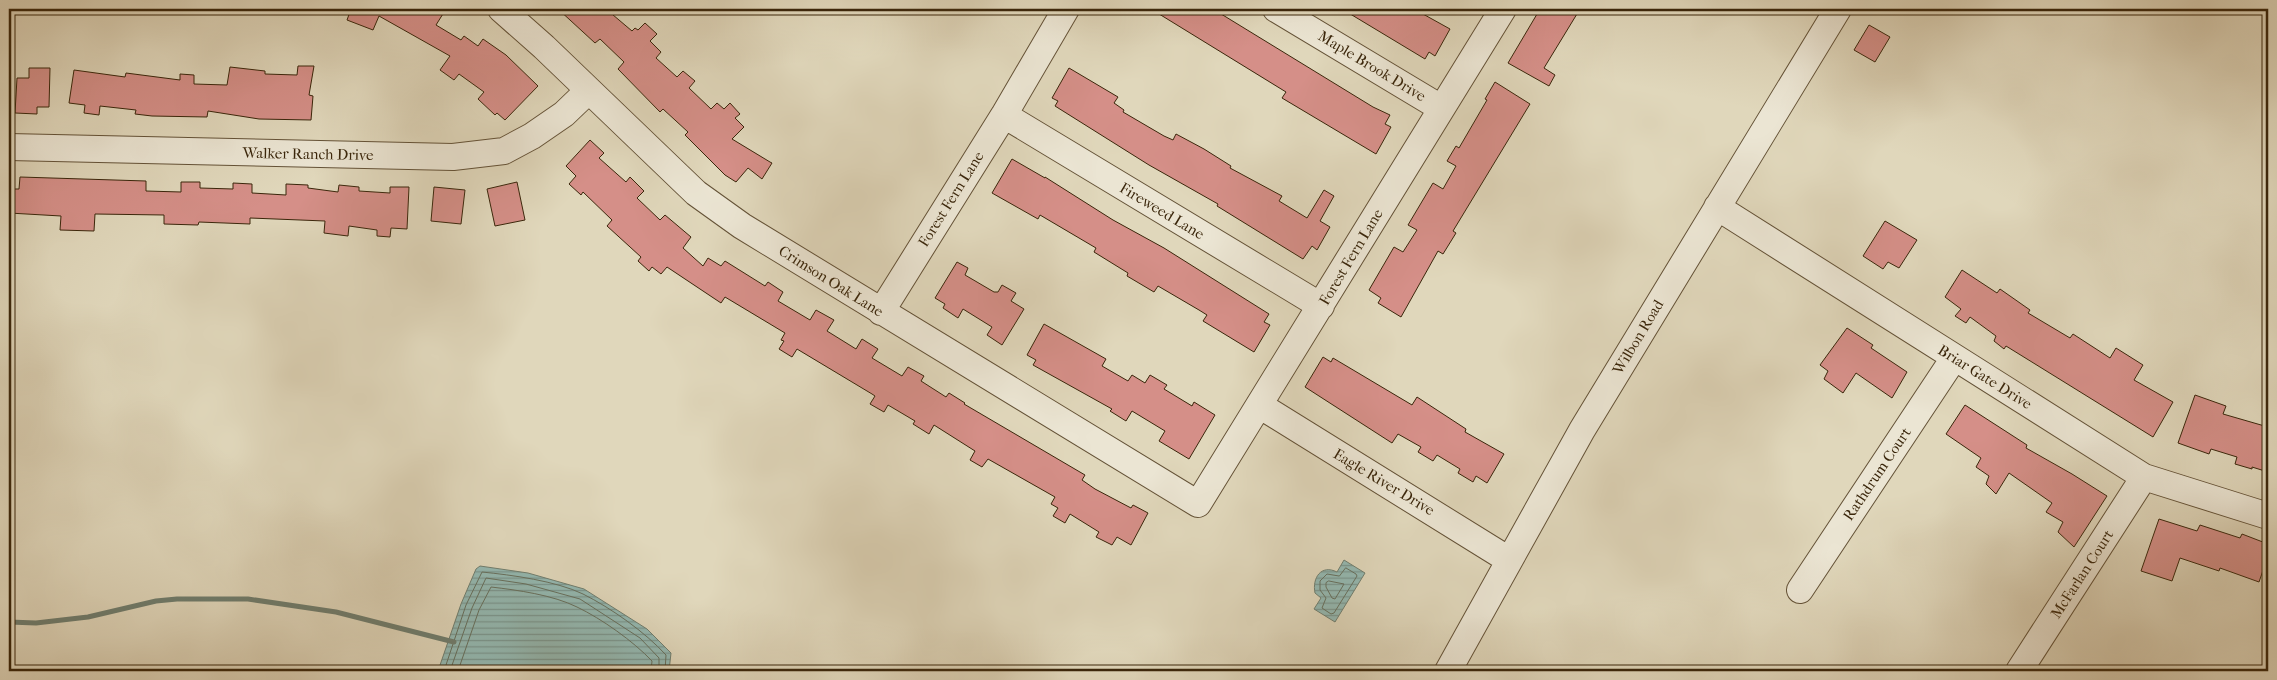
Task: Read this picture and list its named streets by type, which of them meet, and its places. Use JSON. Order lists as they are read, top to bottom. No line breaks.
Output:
{"streets":{"street":["Maple Brook Drive","Walker Ranch Drive","Forest Fern Lane","Fireweed Lane","Crimson Oak Lane","Wilbon Road","Briar Gate Drive","Rathdrum Court","Eagle River Drive","McFarlan Court"]},"crossings":[["Maple Brook Drive","Forest Fern Lane"],["Walker Ranch Drive","Crimson Oak Lane"],["Forest Fern Lane","Fireweed Lane"],["Forest Fern Lane","Crimson Oak Lane"],["Forest Fern Lane","Eagle River Drive"],["Wilbon Road","Briar Gate Drive"],["Wilbon Road","Eagle River Drive"],["Briar Gate Drive","Rathdrum Court"],["Briar Gate Drive","McFarlan Court"]]}
